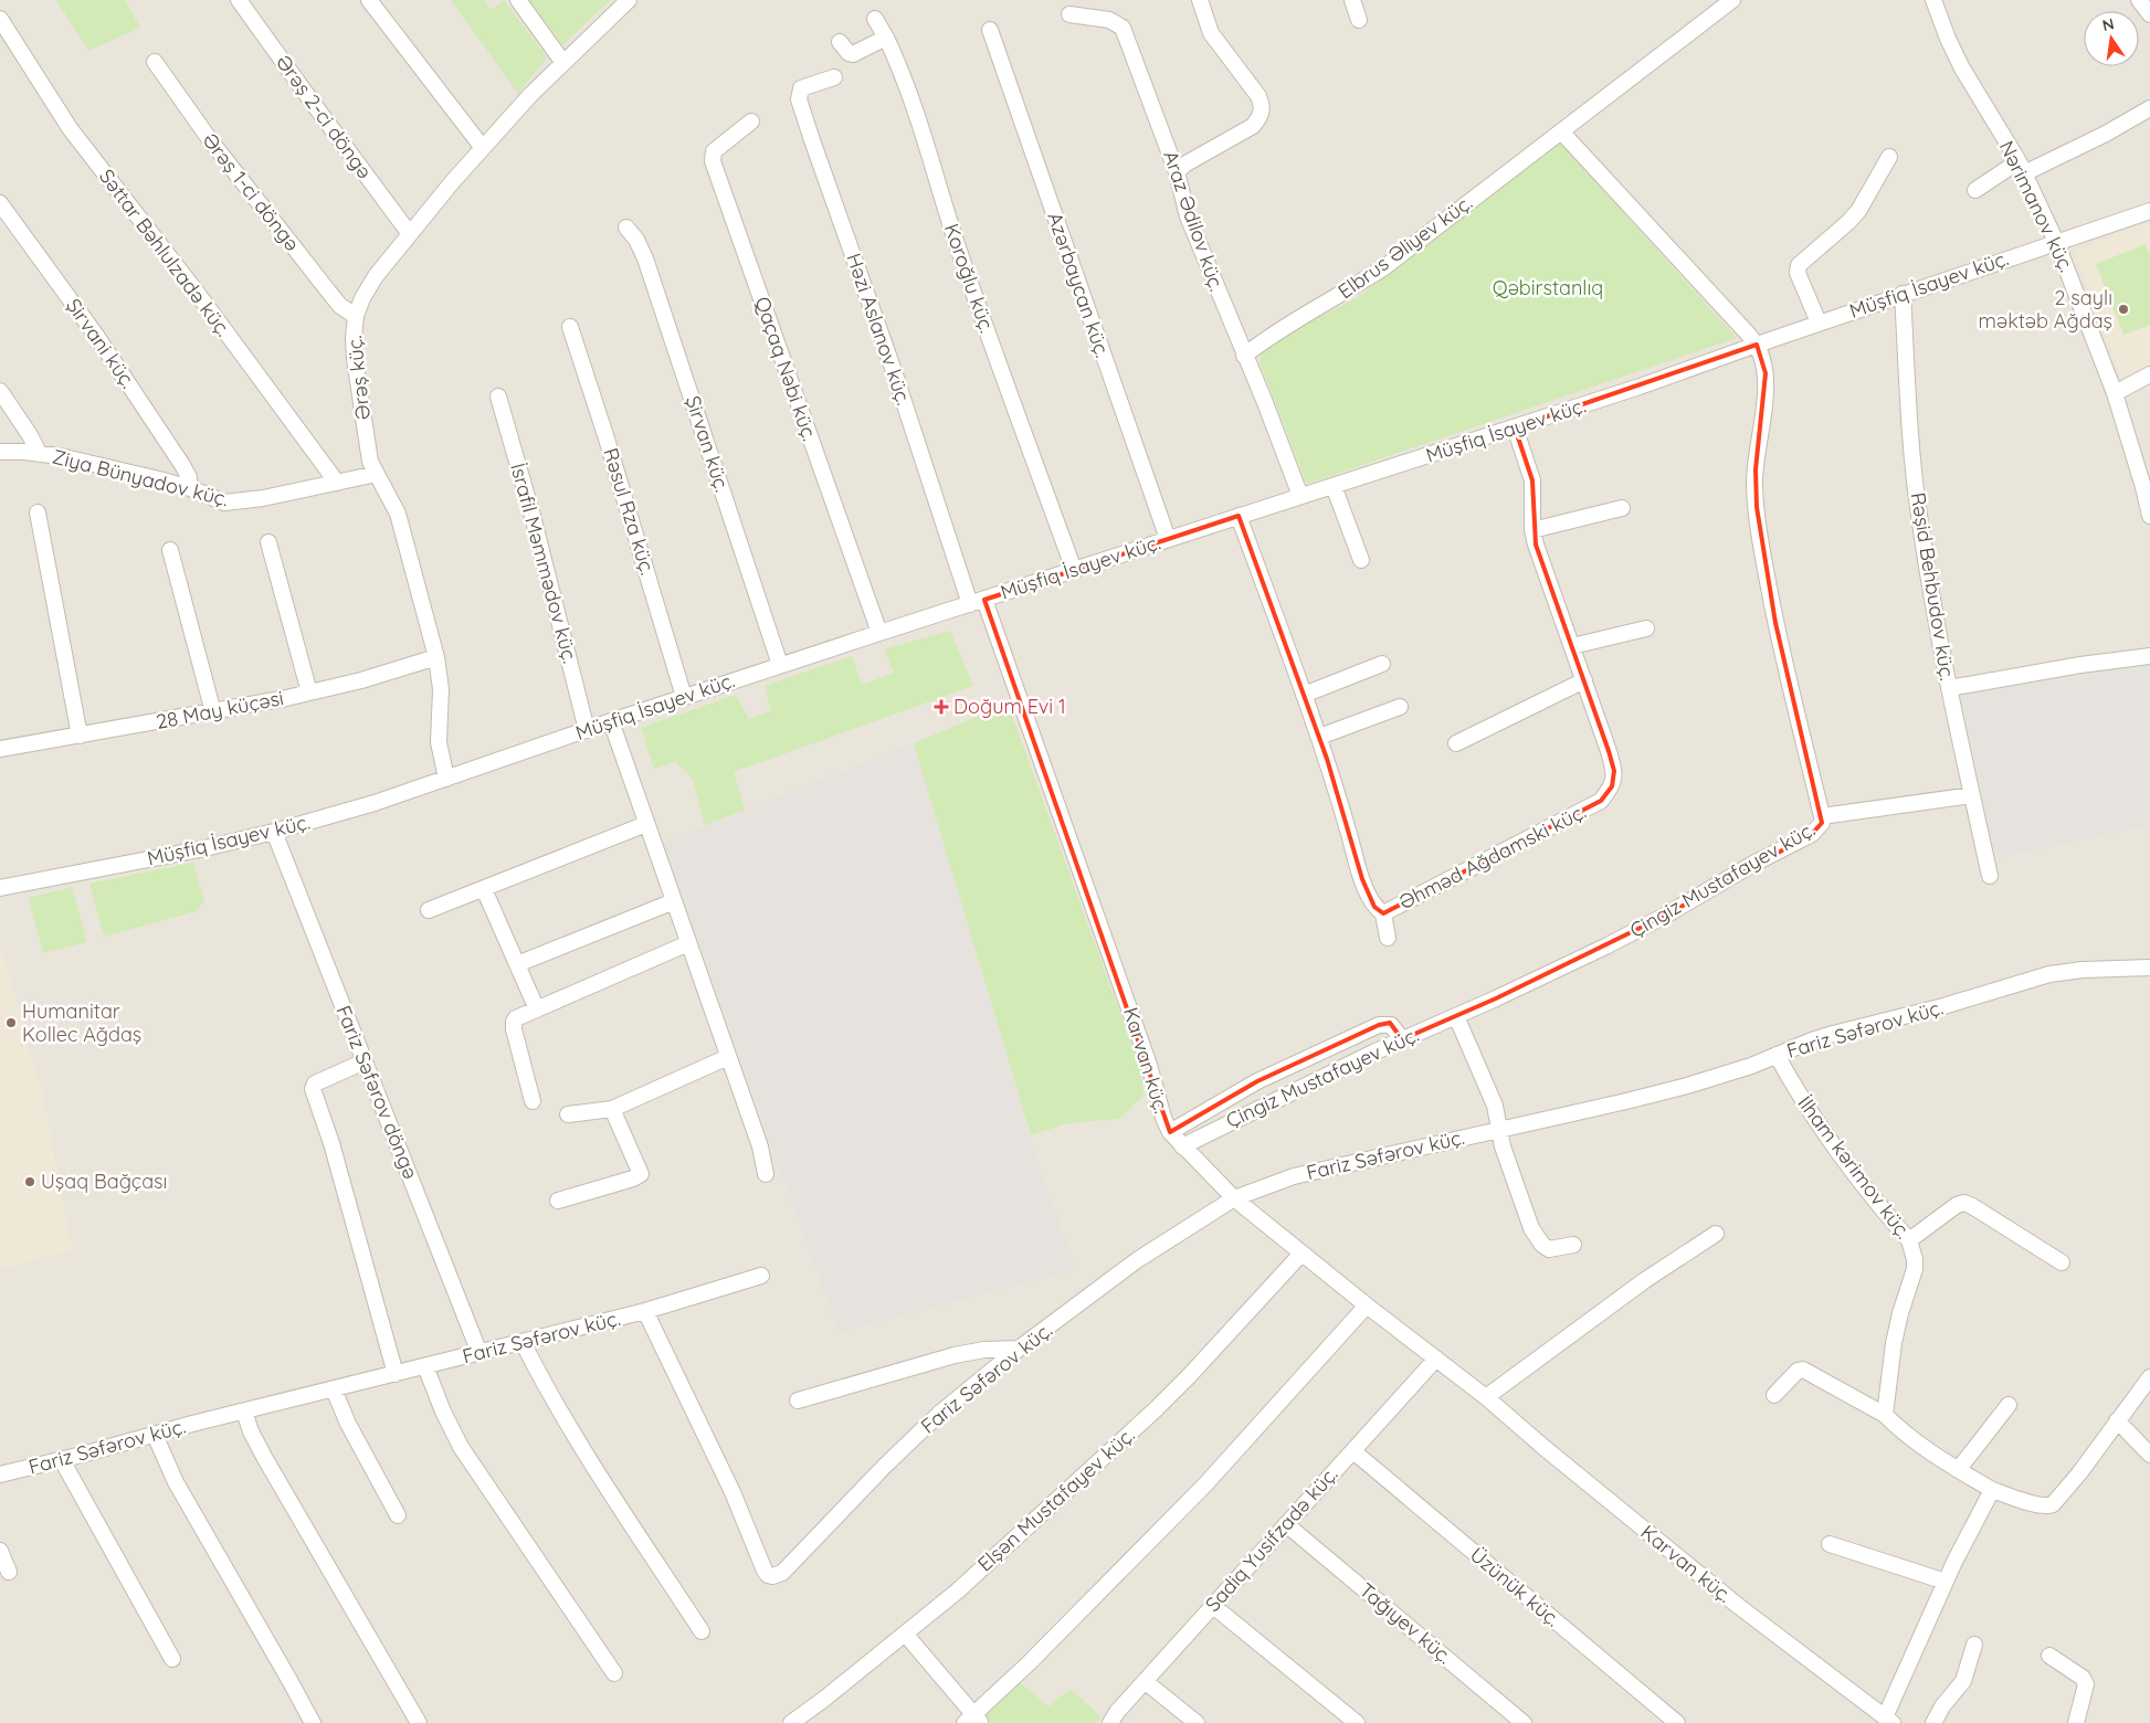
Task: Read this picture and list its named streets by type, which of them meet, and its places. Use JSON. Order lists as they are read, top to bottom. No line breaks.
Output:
{"streets":{"street":["Ərəş 2-ci döngə","Ərəş 1-ci döngə","Nərimanov küç.","Araz Ədilov küç.","Elbrus Əliyev küç.","Səttar Bəhlulzadə küç.","Koroğlu küç.","Azərbaycan küç.","Müşfiq İsayev küç.","Həzi Aslanov küç.","Şirvani küç.","Qaçaq Nəbi küç.","Ərəş küç.","Şirvan küç.","Ziya Bünyadov küç.","Rəsul Rza küç.","İsrafil Məmmədov küç.","Rəşid Behbudov küç.","28 May küçəsi","Əhməd Ağdamski küç.","Çingiz Mustafayev küç.","Fariz Səfərov küç.","Karvan küç.","Fariz Səfərov döngə","İlham kərimov küç.","Elşən Mustafayev küç.","Sadiq Yusifzadə küç.","Üzünük küç.","Tağıyev küç."]},"crossings":[["Ərəş 2-ci döngə","Ərəş küç."],["Ərəş 1-ci döngə","Ərəş küç."],["Nərimanov küç.","Müşfiq İsayev küç."],["Araz Ədilov küç.","Elbrus Əliyev küç."],["Araz Ədilov küç.","Müşfiq İsayev küç."],["Səttar Bəhlulzadə küç.","Ziya Bünyadov küç."],["Koroğlu küç.","Müşfiq İsayev küç."],["Azərbaycan küç.","Müşfiq İsayev küç."],["Müşfiq İsayev küç.","Həzi Aslanov küç."],["Müşfiq İsayev küç.","Qaçaq Nəbi küç."],["Müşfiq İsayev küç.","Ərəş küç."],["Müşfiq İsayev küç.","Şirvan küç."],["Müşfiq İsayev küç.","Rəsul Rza küç."],["Müşfiq İsayev küç.","İsrafil Məmmədov küç."],["Müşfiq İsayev küç.","Rəşid Behbudov küç."],["Müşfiq İsayev küç.","Əhməd Ağdamski küç."],["Müşfiq İsayev küç.","Çingiz Mustafayev küç."],["Müşfiq İsayev küç.","Karvan küç."],["Müşfiq İsayev küç.","Fariz Səfərov döngə"],["Həzi Aslanov küç.","Karvan küç."],["Şirvani küç.","Ziya Bünyadov küç."],["Ərəş küç.","Ziya Bünyadov küç."],["Ərəş küç.","28 May küçəsi"],["Çingiz Mustafayev küç.","Karvan küç."],["Fariz Səfərov küç.","Karvan küç."],["Fariz Səfərov küç.","Fariz Səfərov döngə"],["Fariz Səfərov küç.","İlham kərimov küç."],["Karvan küç.","Elşən Mustafayev küç."],["Karvan küç.","Sadiq Yusifzadə küç."],["Sadiq Yusifzadə küç.","Üzünük küç."],["Sadiq Yusifzadə küç.","Tağıyev küç."]],"parks":["Qəbirstanlıq"],"places":{"other":["2 saylı məktəb Ağdaş","Humanitar Kollec Ağdaş","Uşaq Bağçası"],"health":["Doğum Evi 1"]},"north":"top"}
